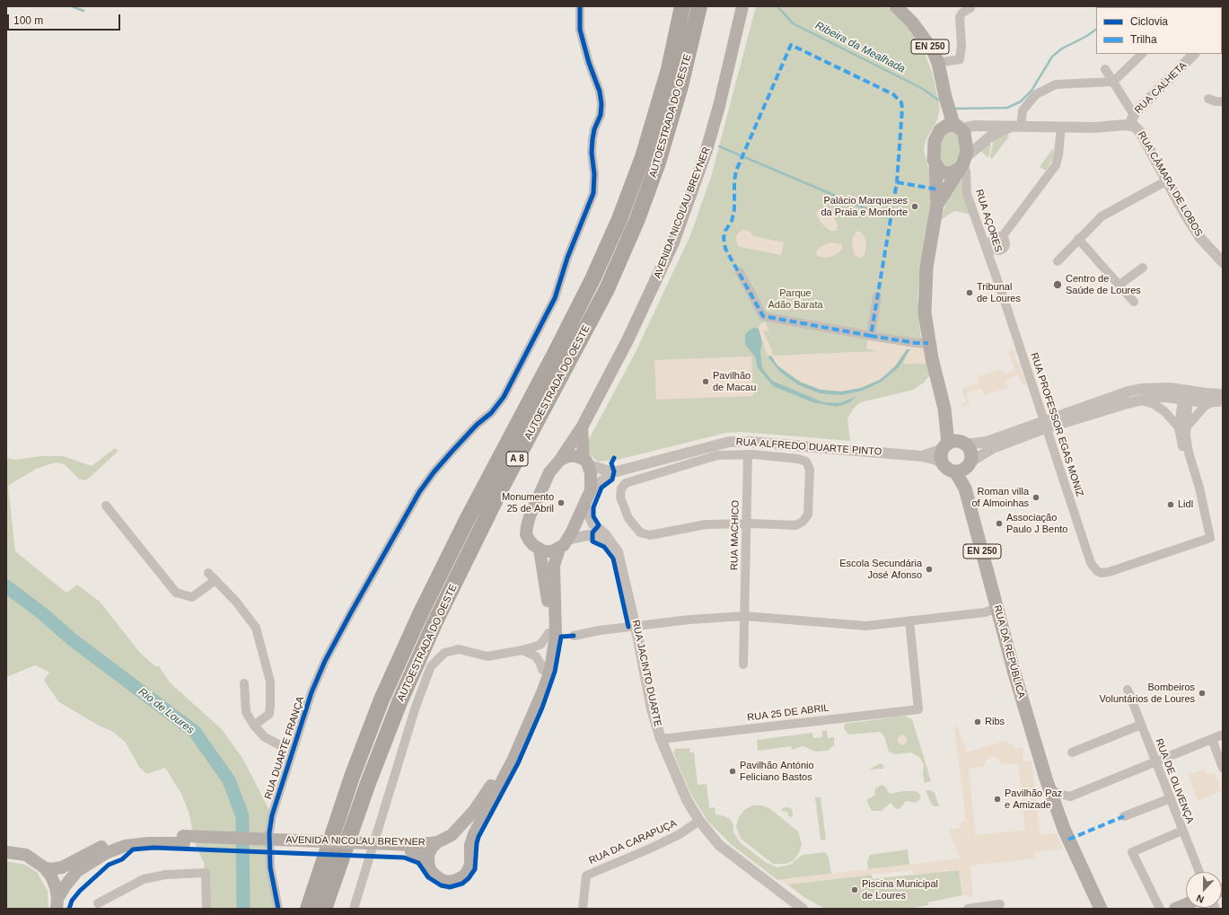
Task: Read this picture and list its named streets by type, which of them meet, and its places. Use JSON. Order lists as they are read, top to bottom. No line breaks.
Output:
{"streets":{"highway":["AUTOESTRADA DO OESTE","A 8"],"main road":["EN 250","AVENIDA NICOLAU BREYNER","RUA DA REPÚBLICA"],"street":["RUA CALHETA","RUA CÂMARA DE LOBOS","RUA AÇORES","RUA PROFESSOR EGAS MONIZ","RUA ALFREDO DUARTE PINTO","RUA MACHICO","RUA JACINTO DUARTE","RUA 25 DE ABRIL","RUA DUARTE FRANÇA","RUA DE OLIVENÇA","RUA DA CARAPUÇA"]},"crossings":[["EN 250","RUA AÇORES"],["EN 250","RUA ALFREDO DUARTE PINTO"],["EN 250","RUA DA REPÚBLICA"],["RUA CALHETA","RUA CÂMARA DE LOBOS"],["AVENIDA NICOLAU BREYNER","RUA ALFREDO DUARTE PINTO"],["AVENIDA NICOLAU BREYNER","RUA JACINTO DUARTE"],["RUA AÇORES","RUA PROFESSOR EGAS MONIZ"],["RUA PROFESSOR EGAS MONIZ","RUA ALFREDO DUARTE PINTO"],["RUA ALFREDO DUARTE PINTO","RUA DA REPÚBLICA"],["RUA JACINTO DUARTE","RUA 25 DE ABRIL"],["RUA JACINTO DUARTE","RUA DA CARAPUÇA"]],"water":["Ribeira da Mealhada","Rio de Loures"],"parks":["Parque Adão Barata"],"places":["Palácio Marqueses da Praia e Monforte","Centro de Saúde de Loures","Tribunal de Loures","Pavilhão de Macau","Roman villa of Almoinhas","Monumento 25 de Abril","Lidl","Associação Paulo J Bento","Escola Secundária José Afonso","Bombeiros Voluntários de Loures","Ribs","Pavilhão António Feliciano Bastos","Pavilhão Paz e Amizade","Piscina Municipal de Loures"],"legend":["Ciclovia","Trilha"],"scale_bar":"100 m","north":"bottom"}
